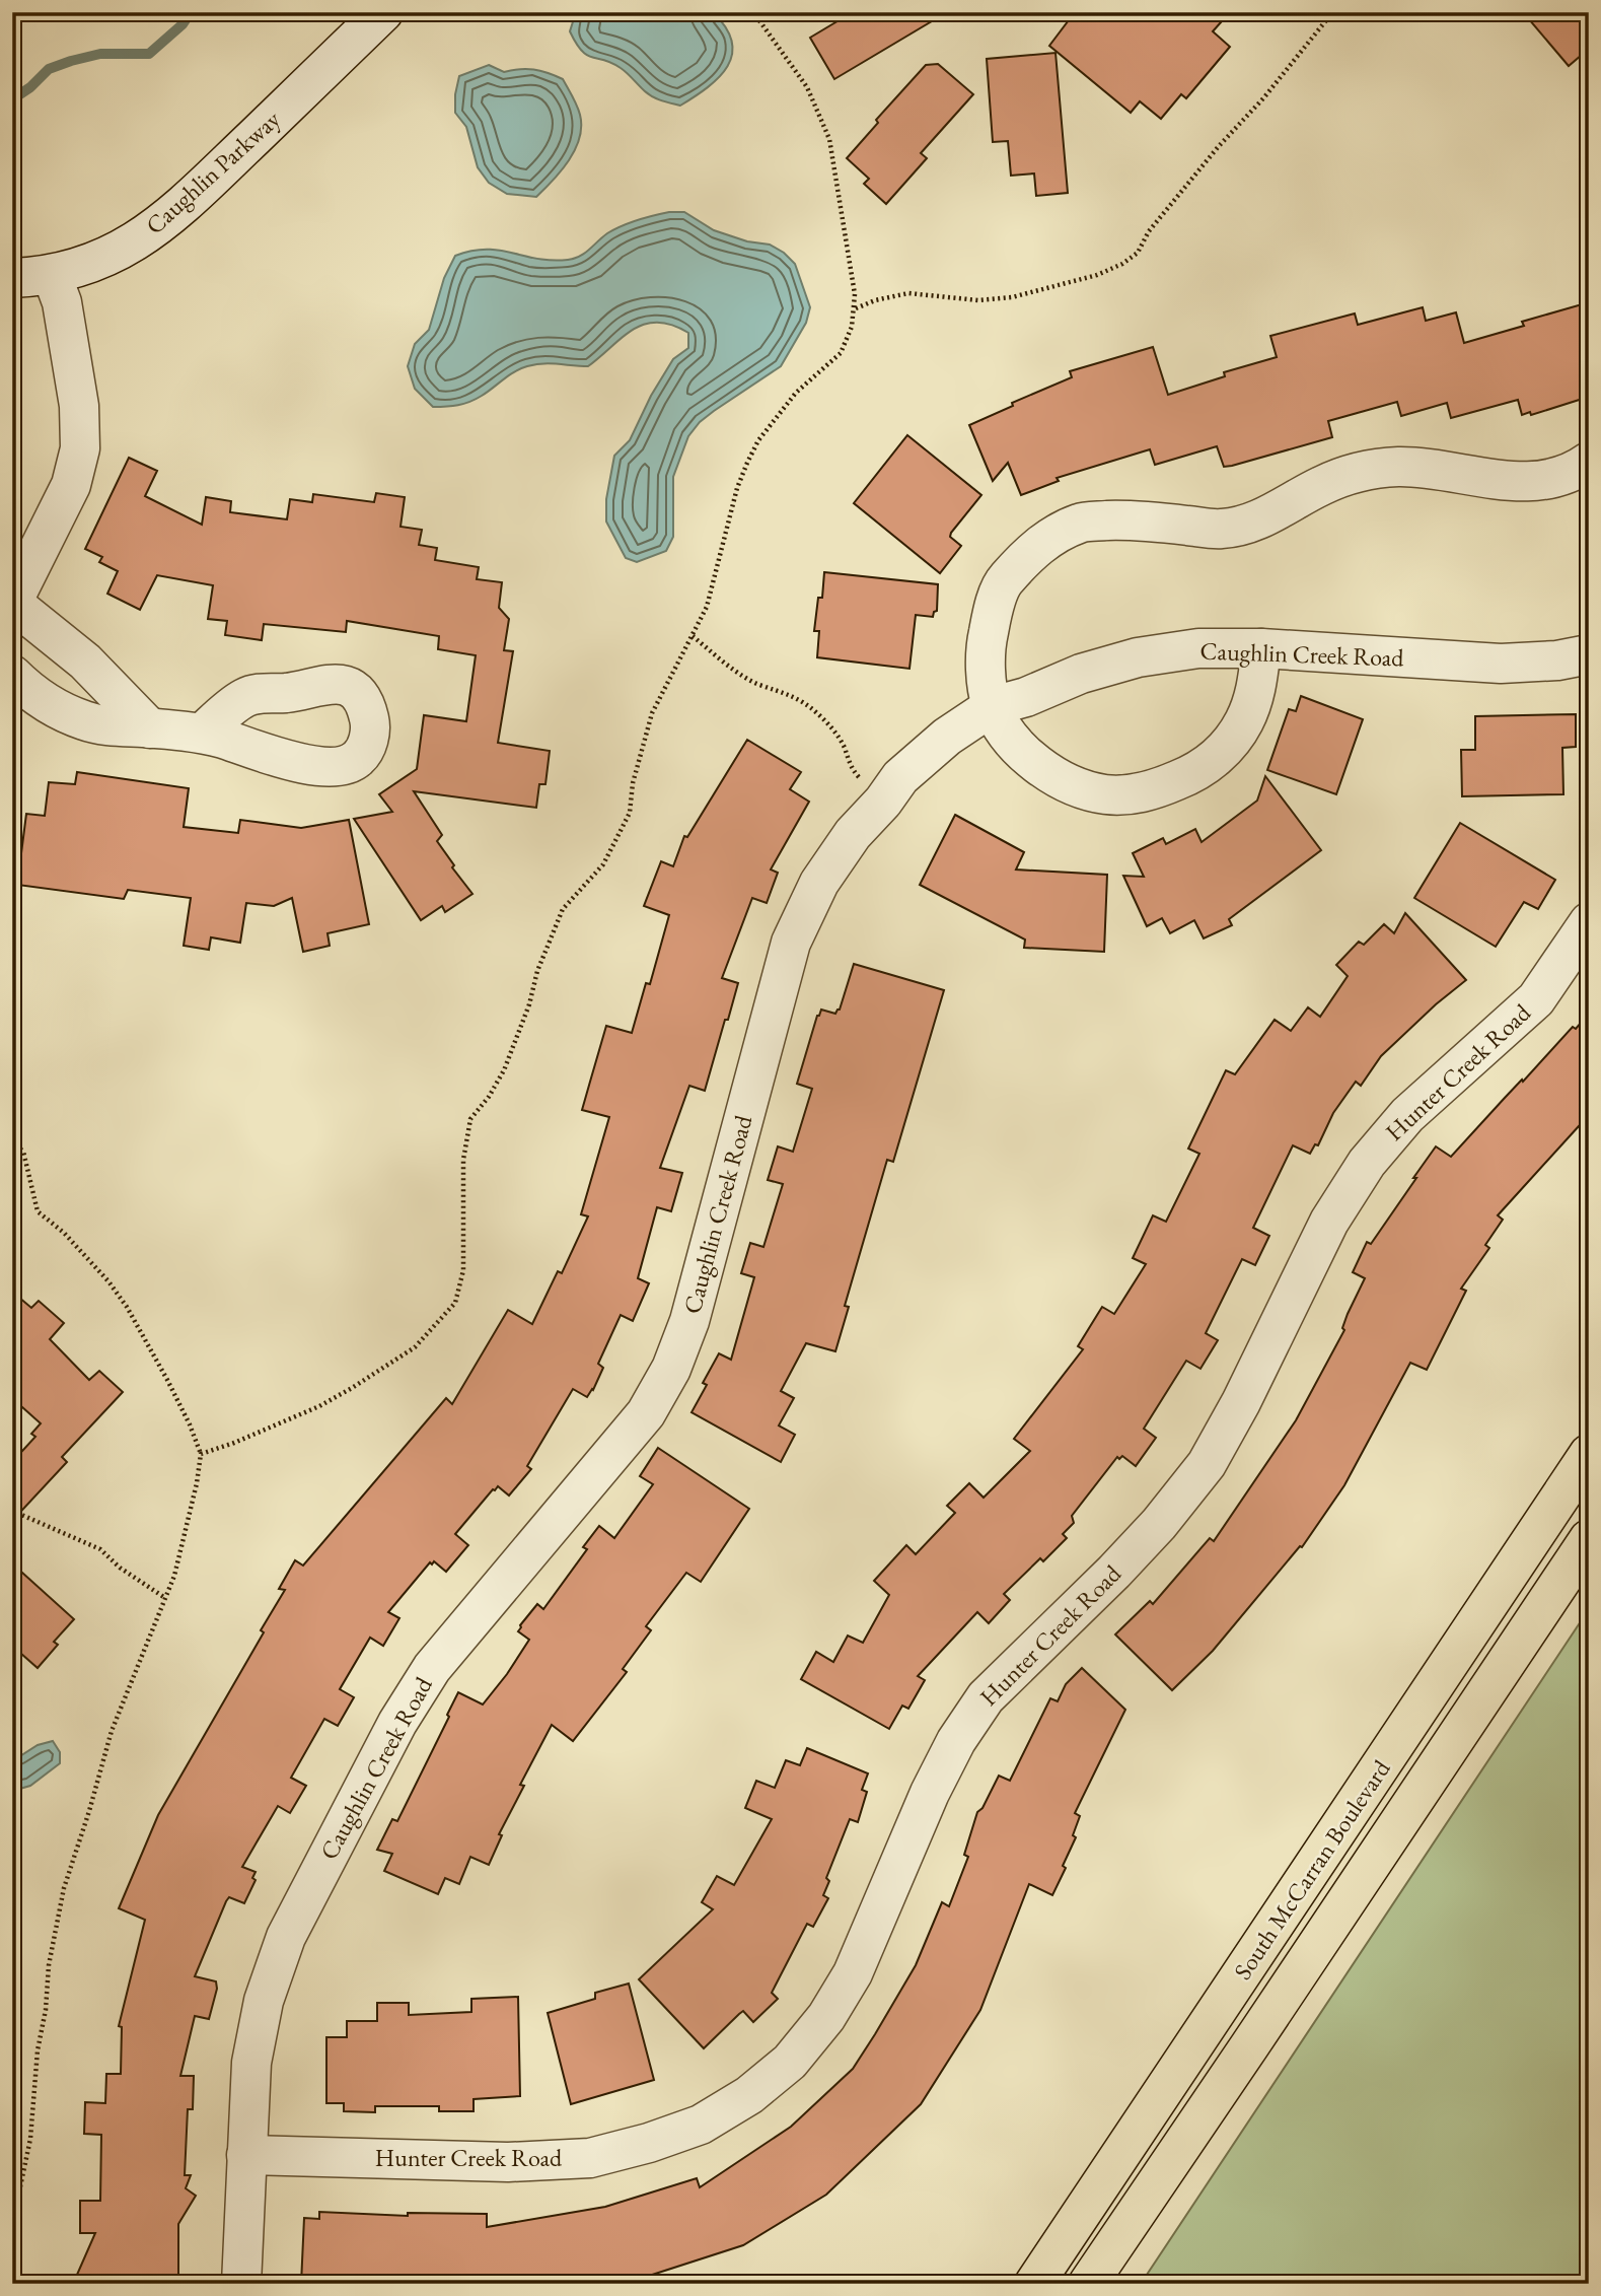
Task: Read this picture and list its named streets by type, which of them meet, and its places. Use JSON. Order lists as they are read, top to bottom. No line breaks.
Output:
{"streets":{"main road":["South McCarran Boulevard"],"street":["Caughlin Parkway","Caughlin Creek Road","Hunter Creek Road"]},"crossings":[["Caughlin Creek Road","Hunter Creek Road"]]}
